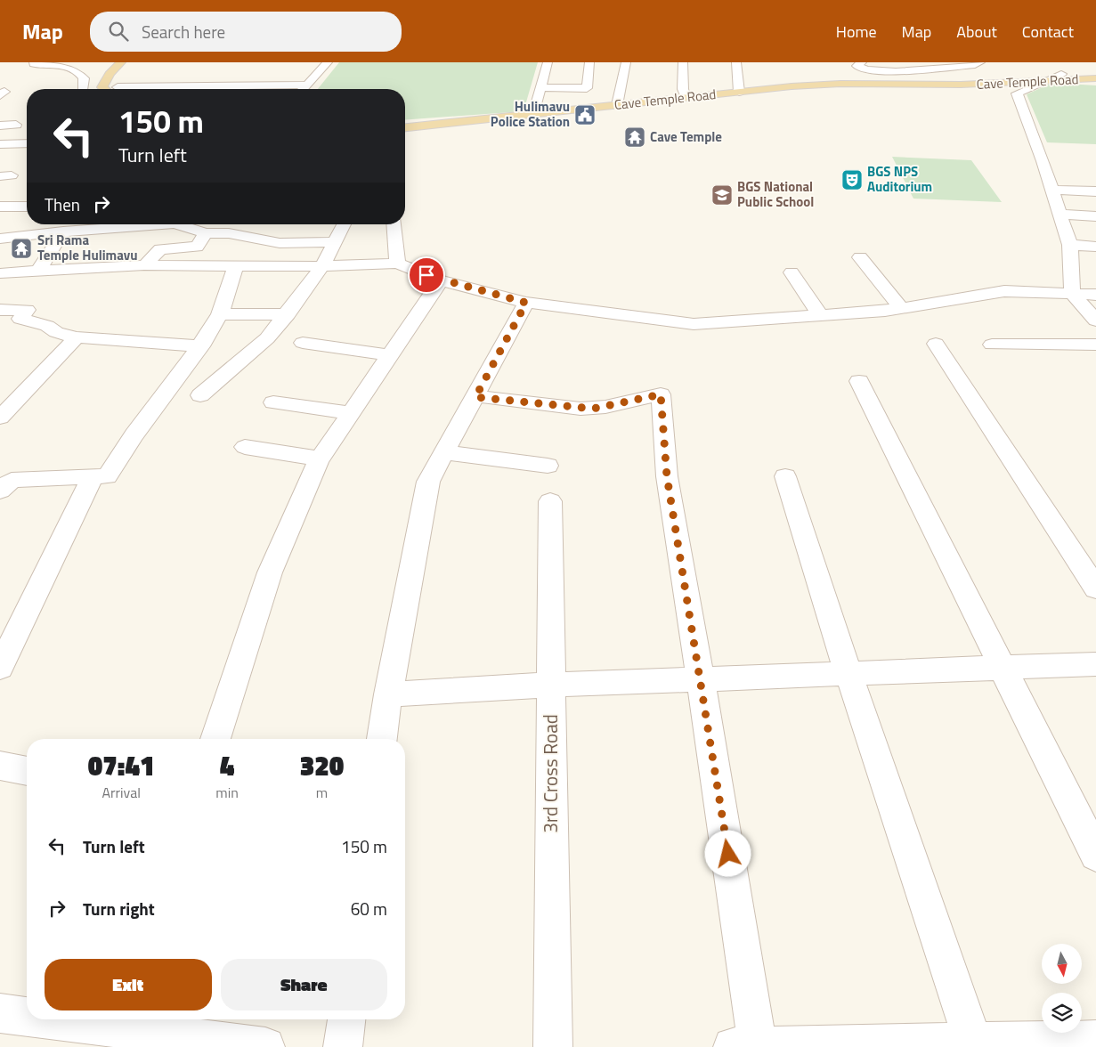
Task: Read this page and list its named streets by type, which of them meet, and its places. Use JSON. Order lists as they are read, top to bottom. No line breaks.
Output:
{"streets":{"main road":["Cave Temple Road"],"street":["3rd Cross Road"]},"places":{"public building":["Hulimavu Police Station"],"temple":["Cave Temple","Sri Rama Temple Hulimavu"],"theatre":["BGS NPS Auditorium"],"school or university":["BGS National Public School"]},"north":"bottom","page":{"header":"Map","search":"Search here","nav":["Home","Map","About","Contact"],"turn":["150 m","Turn left"],"then":"Then","eta":["07:41","Arrival","4","min","320","m"],"list":[{"name":"Turn left","value":"150 m"},{"name":"Turn right","value":"60 m"}],"buttons":["Exit","Share"]}}
